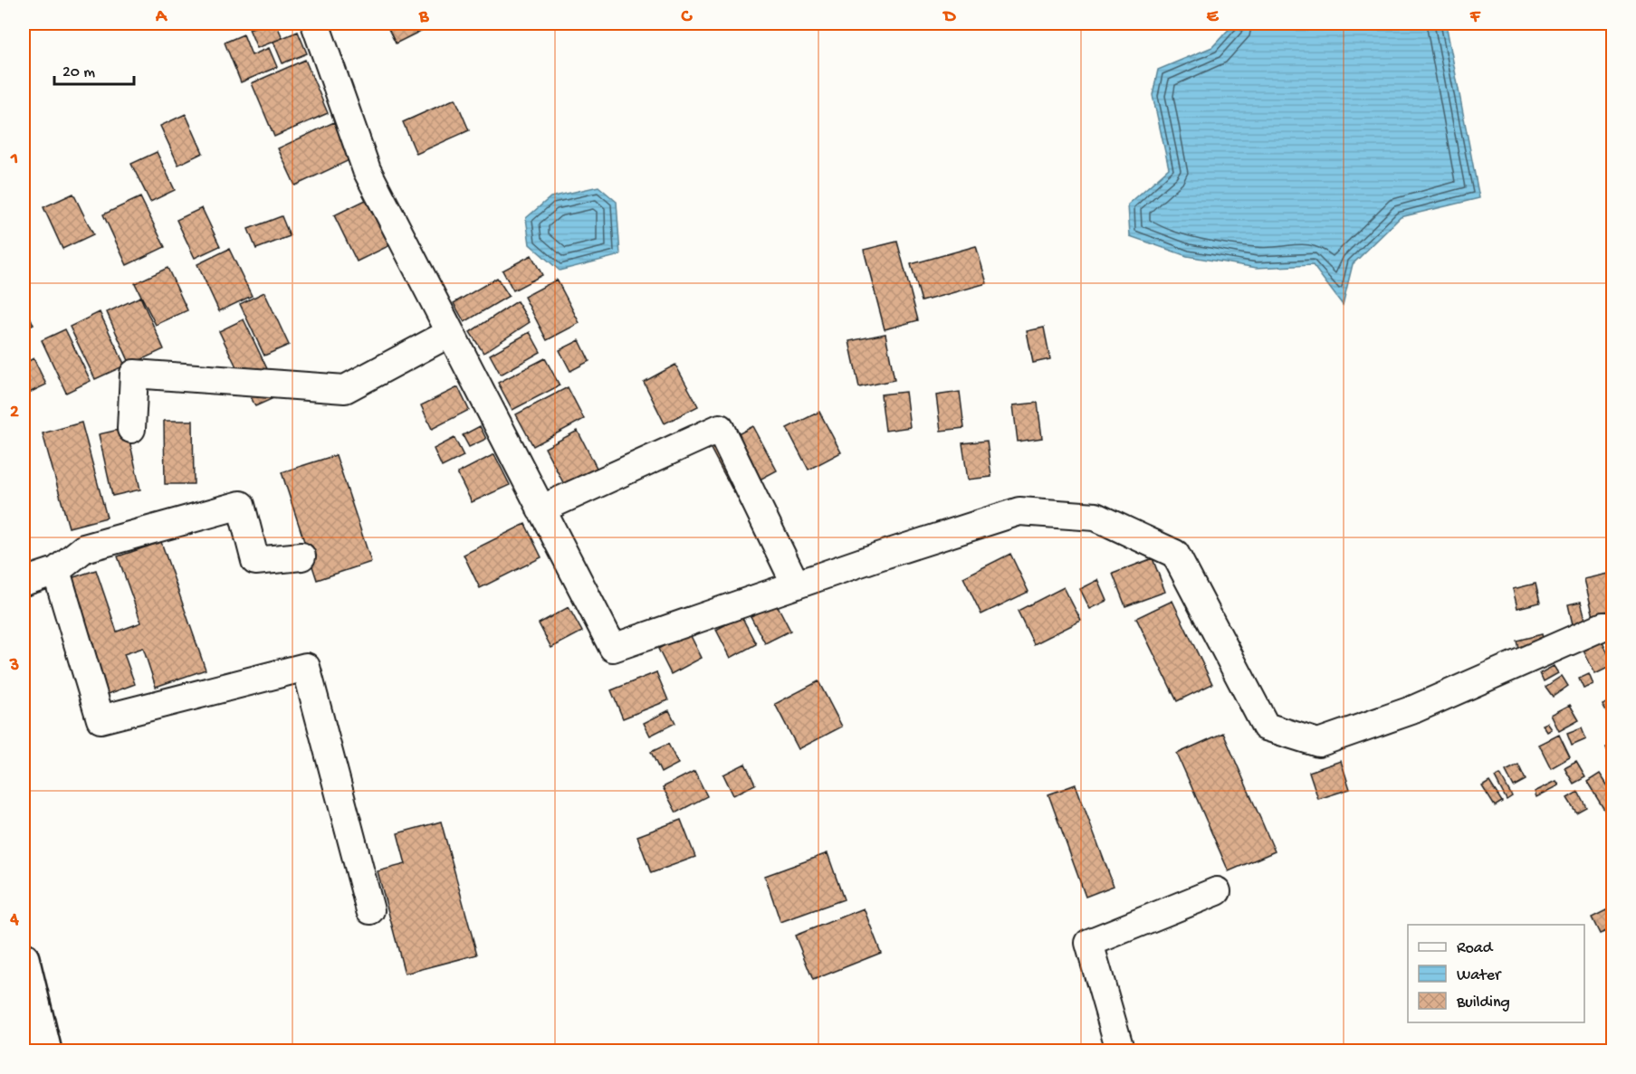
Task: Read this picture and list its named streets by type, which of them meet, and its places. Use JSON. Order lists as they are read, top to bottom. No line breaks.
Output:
{"legend":["Road","Water","Building"],"scale_bar":"20 m","grid":{"columns":["A","B","C","D","E","F"],"rows":["1","2","3","4"]}}
